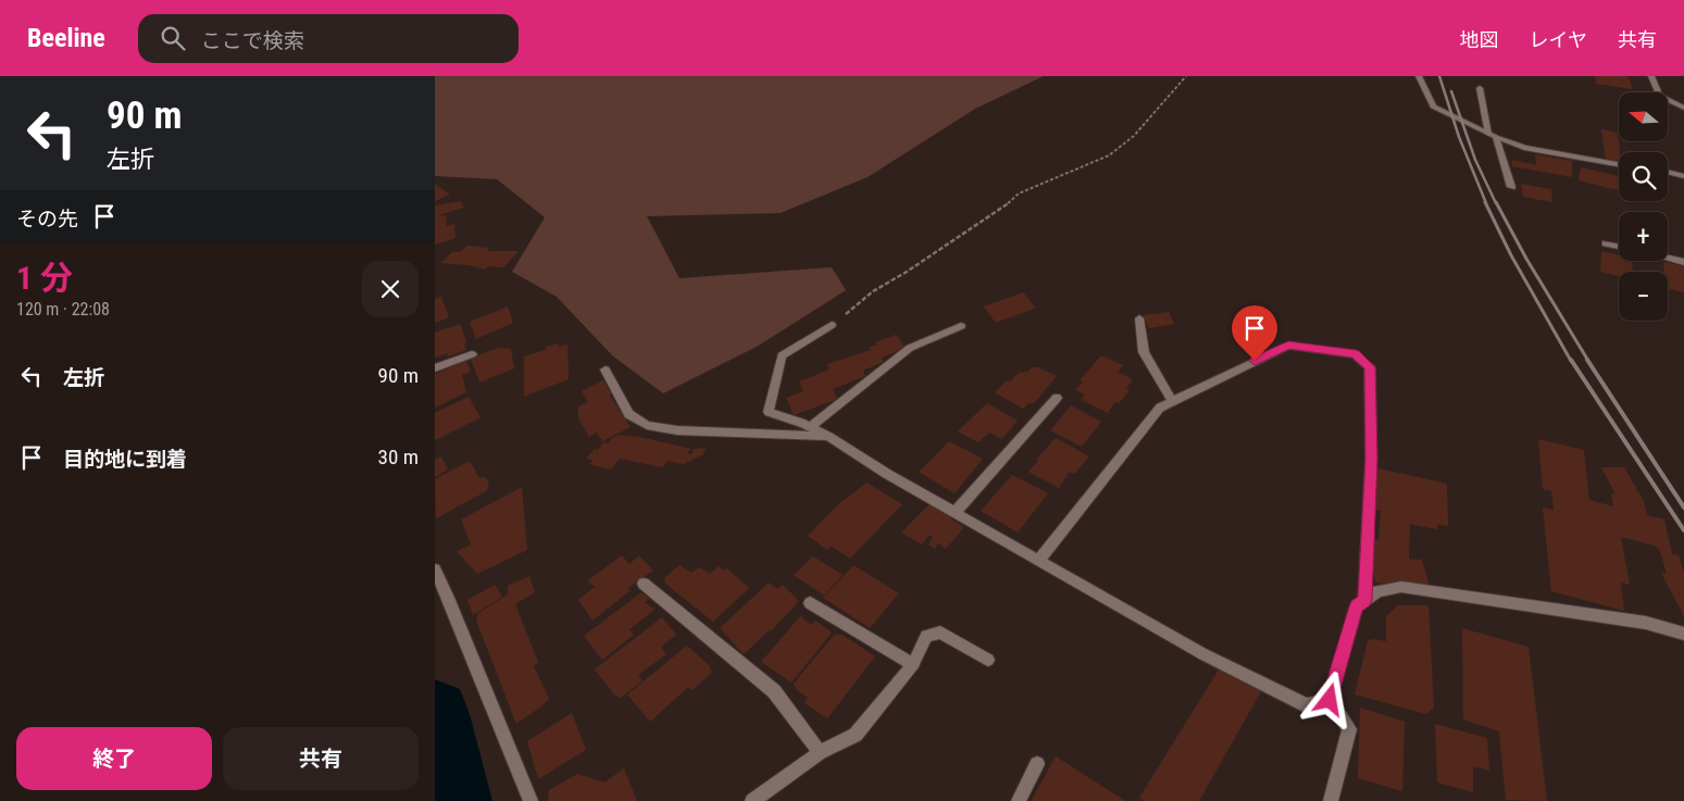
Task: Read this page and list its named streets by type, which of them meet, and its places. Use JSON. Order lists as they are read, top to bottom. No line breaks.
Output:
{"north":"left","page":{"header":"Beeline","search":"ここで検索","nav":["地図","レイヤ","共有"],"turn":["90 m","左折"],"map_buttons":["+","−"],"then":"その先","heading":["1 分","120 m · 22:08"],"list":[{"name":"左折","value":"90 m"},{"name":"目的地に到着","value":"30 m"}],"buttons":["終了","共有"]}}
